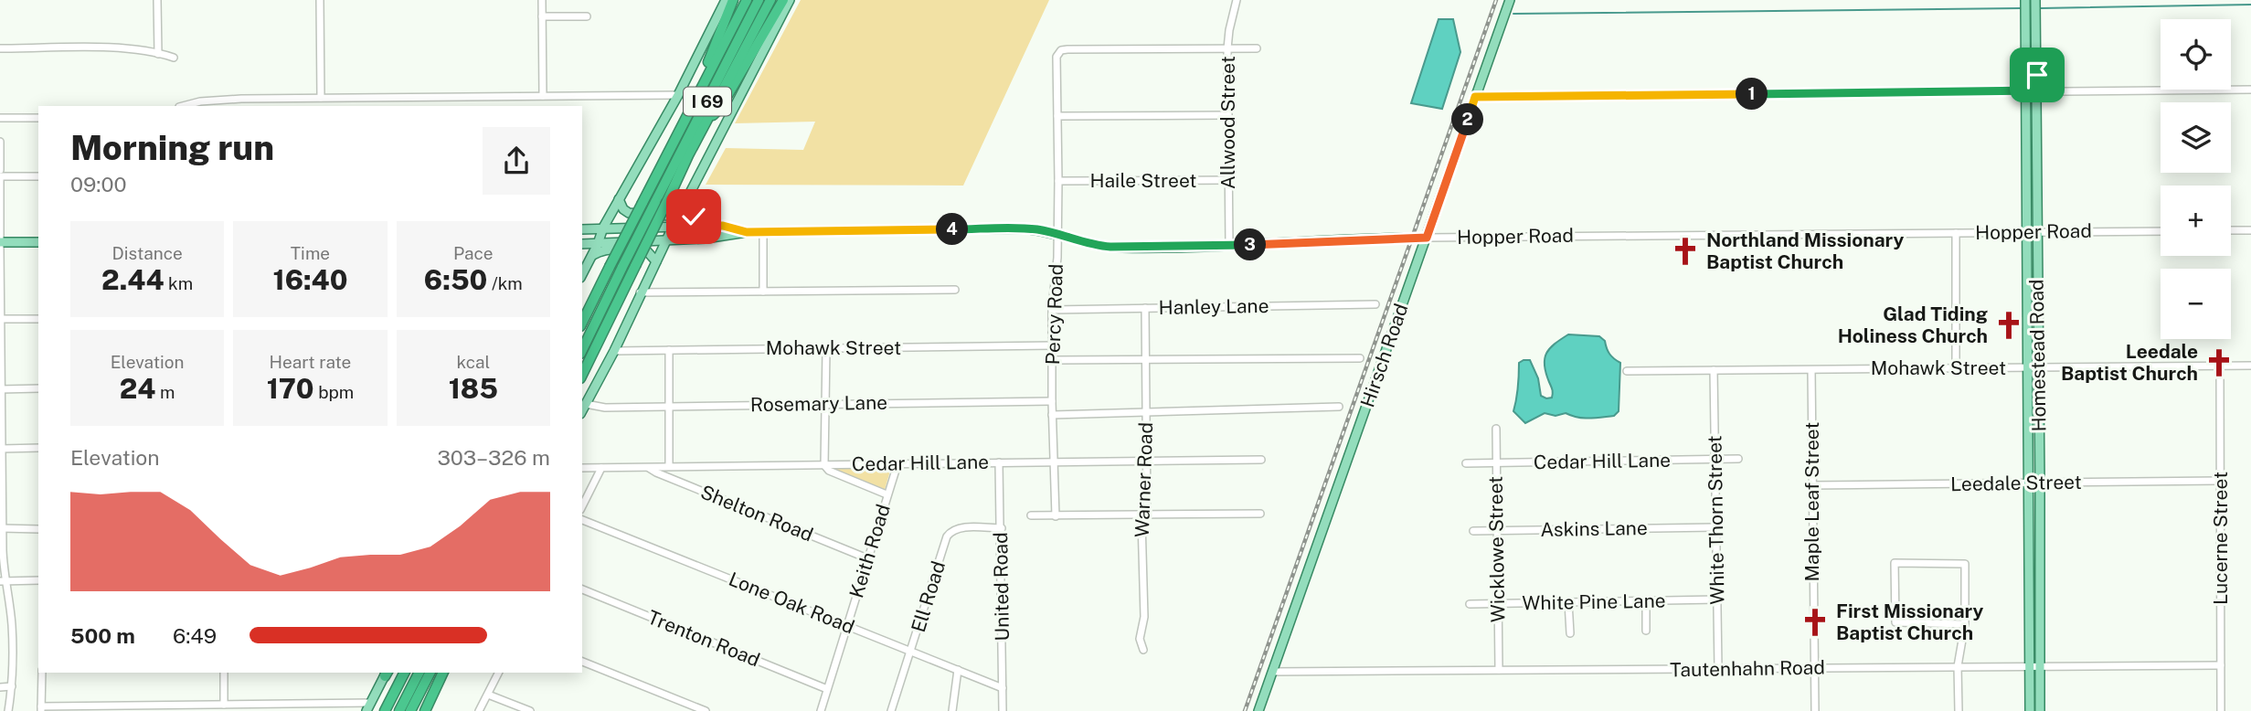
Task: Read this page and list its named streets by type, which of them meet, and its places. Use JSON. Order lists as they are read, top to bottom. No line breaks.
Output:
{"streets":{"highway":["I 69"],"main road":["Hopper Road","Hirsch Road","Homestead Road"],"street":["Allwood Street","Haile Street","Hanley Lane","Percy Road","Mohawk Street","Rosemary Lane","Cedar Hill Lane","Warner Road","Leedale Street","Maple Leaf Street","Shelton Road","White Thorn Street","Askins Lane","Lucerne Street","Wicklowe Street","Keith Road","United Road","Ell Road","White Pine Lane","Lone Oak Road","Trenton Road","Tautenhahn Road"]},"crossings":[["Allwood Street","Haile Street"],["Allwood Street","Hopper Road"],["Allwood Street","Percy Road"],["Haile Street","Percy Road"],["Hopper Road","Percy Road"],["Hopper Road","Hirsch Road"],["Hopper Road","Homestead Road"],["Hanley Lane","Percy Road"],["Hanley Lane","Warner Road"],["Percy Road","Mohawk Street"],["Percy Road","Rosemary Lane"],["Percy Road","Cedar Hill Lane"],["Mohawk Street","Homestead Road"],["Mohawk Street","Maple Leaf Street"],["Mohawk Street","White Thorn Street"],["Mohawk Street","Lucerne Street"],["Hirsch Road","Tautenhahn Road"],["Homestead Road","Leedale Street"],["Homestead Road","Tautenhahn Road"],["Cedar Hill Lane","Warner Road"],["Cedar Hill Lane","Shelton Road"],["Cedar Hill Lane","White Thorn Street"],["Cedar Hill Lane","Wicklowe Street"],["Cedar Hill Lane","Keith Road"],["Cedar Hill Lane","United Road"],["Leedale Street","Maple Leaf Street"],["Leedale Street","Lucerne Street"],["Maple Leaf Street","Tautenhahn Road"],["Shelton Road","Keith Road"],["White Thorn Street","Askins Lane"],["White Thorn Street","White Pine Lane"],["White Thorn Street","Tautenhahn Road"],["Askins Lane","Wicklowe Street"],["Lucerne Street","Tautenhahn Road"],["Wicklowe Street","White Pine Lane"],["Wicklowe Street","Tautenhahn Road"],["Keith Road","Lone Oak Road"],["Keith Road","Trenton Road"],["United Road","Ell Road"],["United Road","Lone Oak Road"],["Ell Road","Lone Oak Road"]],"places":{"church":["Northland Missionary Baptist Church","Glad Tiding Holiness Church","Leedale Baptist Church","First Missionary Baptist Church"]},"page":{"map_buttons":["+","−"],"pins":["1","2","4","3"],"heading":["Morning run","09:00"],"stats":[["Distance","2.44 km"],["Time","16:40"],["Pace","6:50 /km"],["Elevation","24 m"],["Heart rate","170 bpm"],["kcal","185"]],"chart":["Elevation","303–326 m"],"list":[{"name":"500 m","note":"6:49"}]}}
